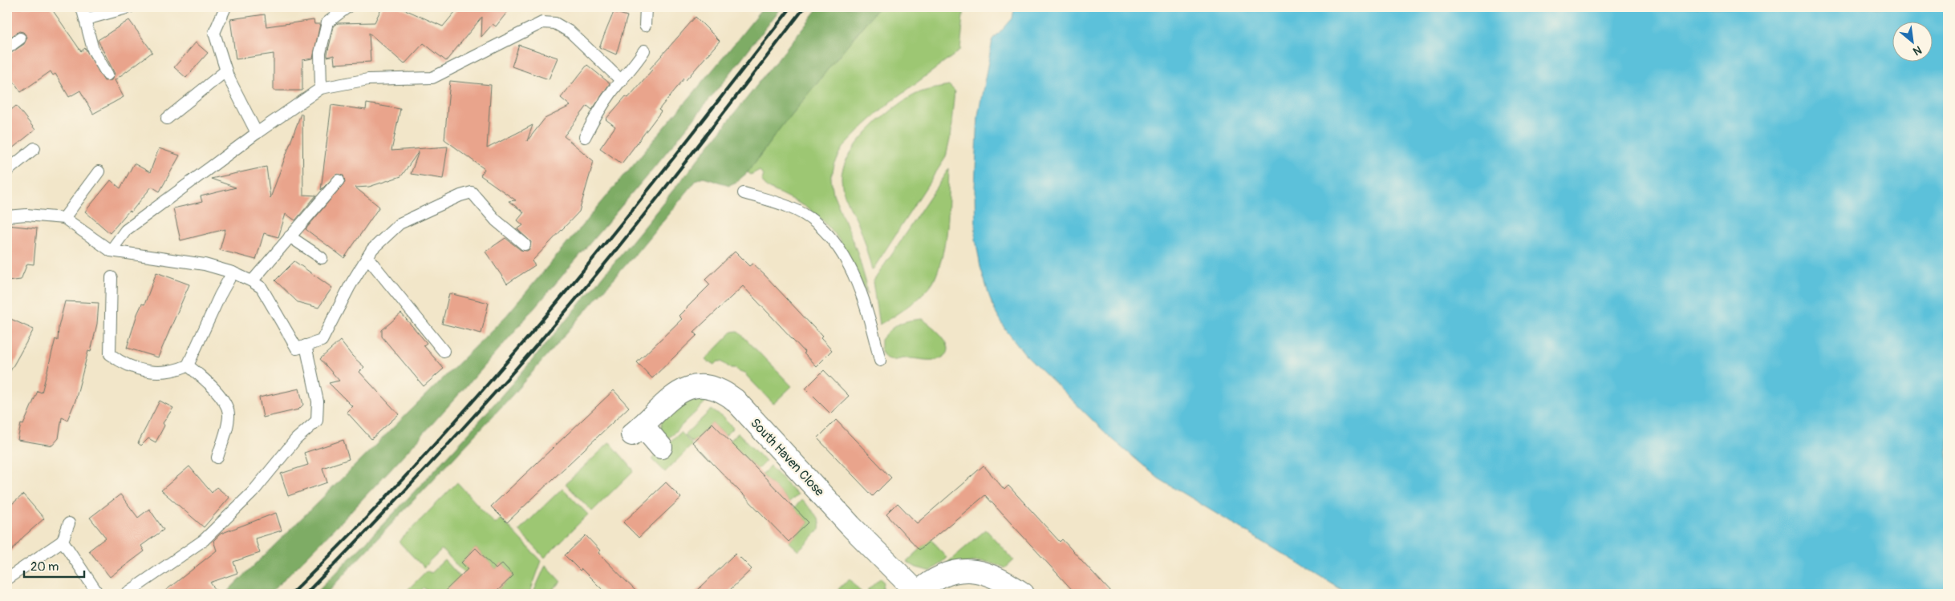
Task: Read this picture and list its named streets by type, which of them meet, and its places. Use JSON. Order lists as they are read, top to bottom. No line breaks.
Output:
{"streets":{"street":["South Haven Close"]},"scale_bar":"20 m","north":"bottom right"}
